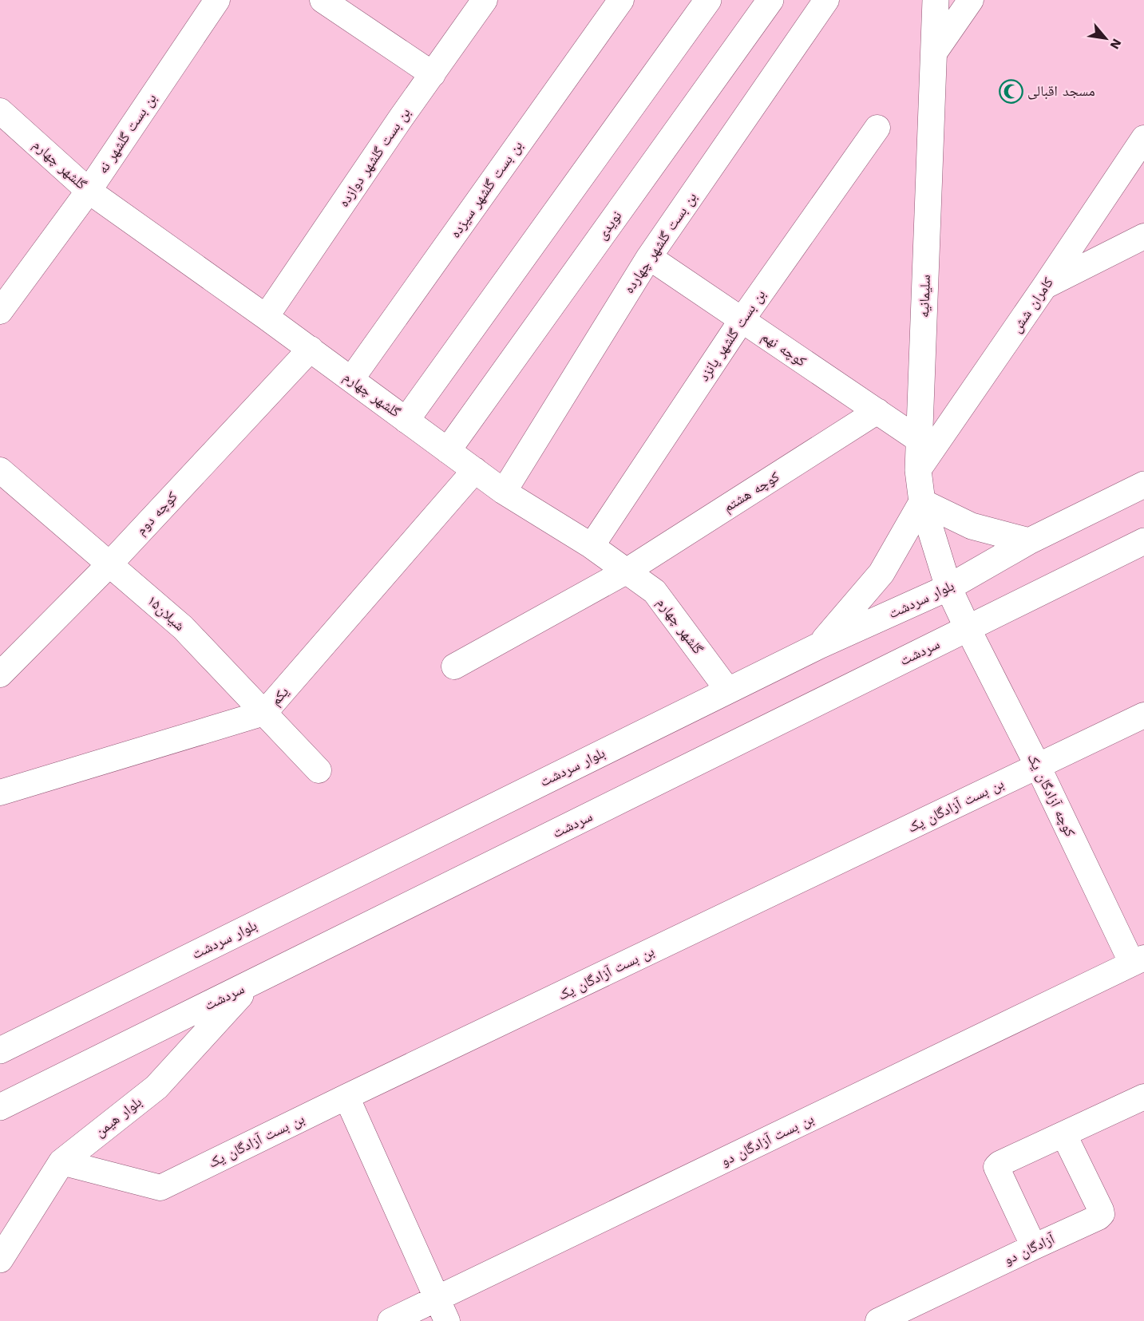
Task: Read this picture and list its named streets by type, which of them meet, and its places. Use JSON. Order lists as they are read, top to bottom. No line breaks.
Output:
{"streets":{"main road":["نویدی","سلیمانیه","بلوار سردشت","سردشت","بلوار هیمن"],"street":["بن بست گلشهر نه","بن بست گلشهر دوازده","گلشهر چهارم","بن بست گلشهر سیزده","بن بست گلشهر چهارده","کامران شش","بن بست گلشهر پانزد","کوچه نهم","کوچه هشتم","کوچه دوم","شیلان۱۵","یکم","کوچه آزادگان یک","بن بست آزادگان یک","بن بست آزادگان دو","آزادگان دو"]},"crossings":[["بن بست گلشهر نه","گلشهر چهارم"],["بن بست گلشهر دوازده","گلشهر چهارم"],["گلشهر چهارم","بن بست گلشهر سیزده"],["گلشهر چهارم","نویدی"],["گلشهر چهارم","بن بست گلشهر چهارده"],["گلشهر چهارم","بن بست گلشهر پانزد"],["گلشهر چهارم","کوچه هشتم"],["گلشهر چهارم","کوچه دوم"],["گلشهر چهارم","بلوار سردشت"],["گلشهر چهارم","یکم"],["بن بست گلشهر چهارده","کوچه نهم"],["سلیمانیه","کامران شش"],["سلیمانیه","کوچه نهم"],["سلیمانیه","بلوار سردشت"],["سلیمانیه","سردشت"],["سلیمانیه","کوچه آزادگان یک"],["بن بست گلشهر پانزد","کوچه نهم"],["کوچه نهم","کوچه هشتم"],["کوچه دوم","شیلان۱۵"],["شیلان۱۵","یکم"],["سردشت","کوچه آزادگان یک"],["سردشت","بلوار هیمن"],["کوچه آزادگان یک","بن بست آزادگان یک"],["کوچه آزادگان یک","بن بست آزادگان دو"],["بن بست آزادگان یک","بلوار هیمن"]],"places":{"mosque":["مسجد اقبالی"]},"north":"bottom right"}
